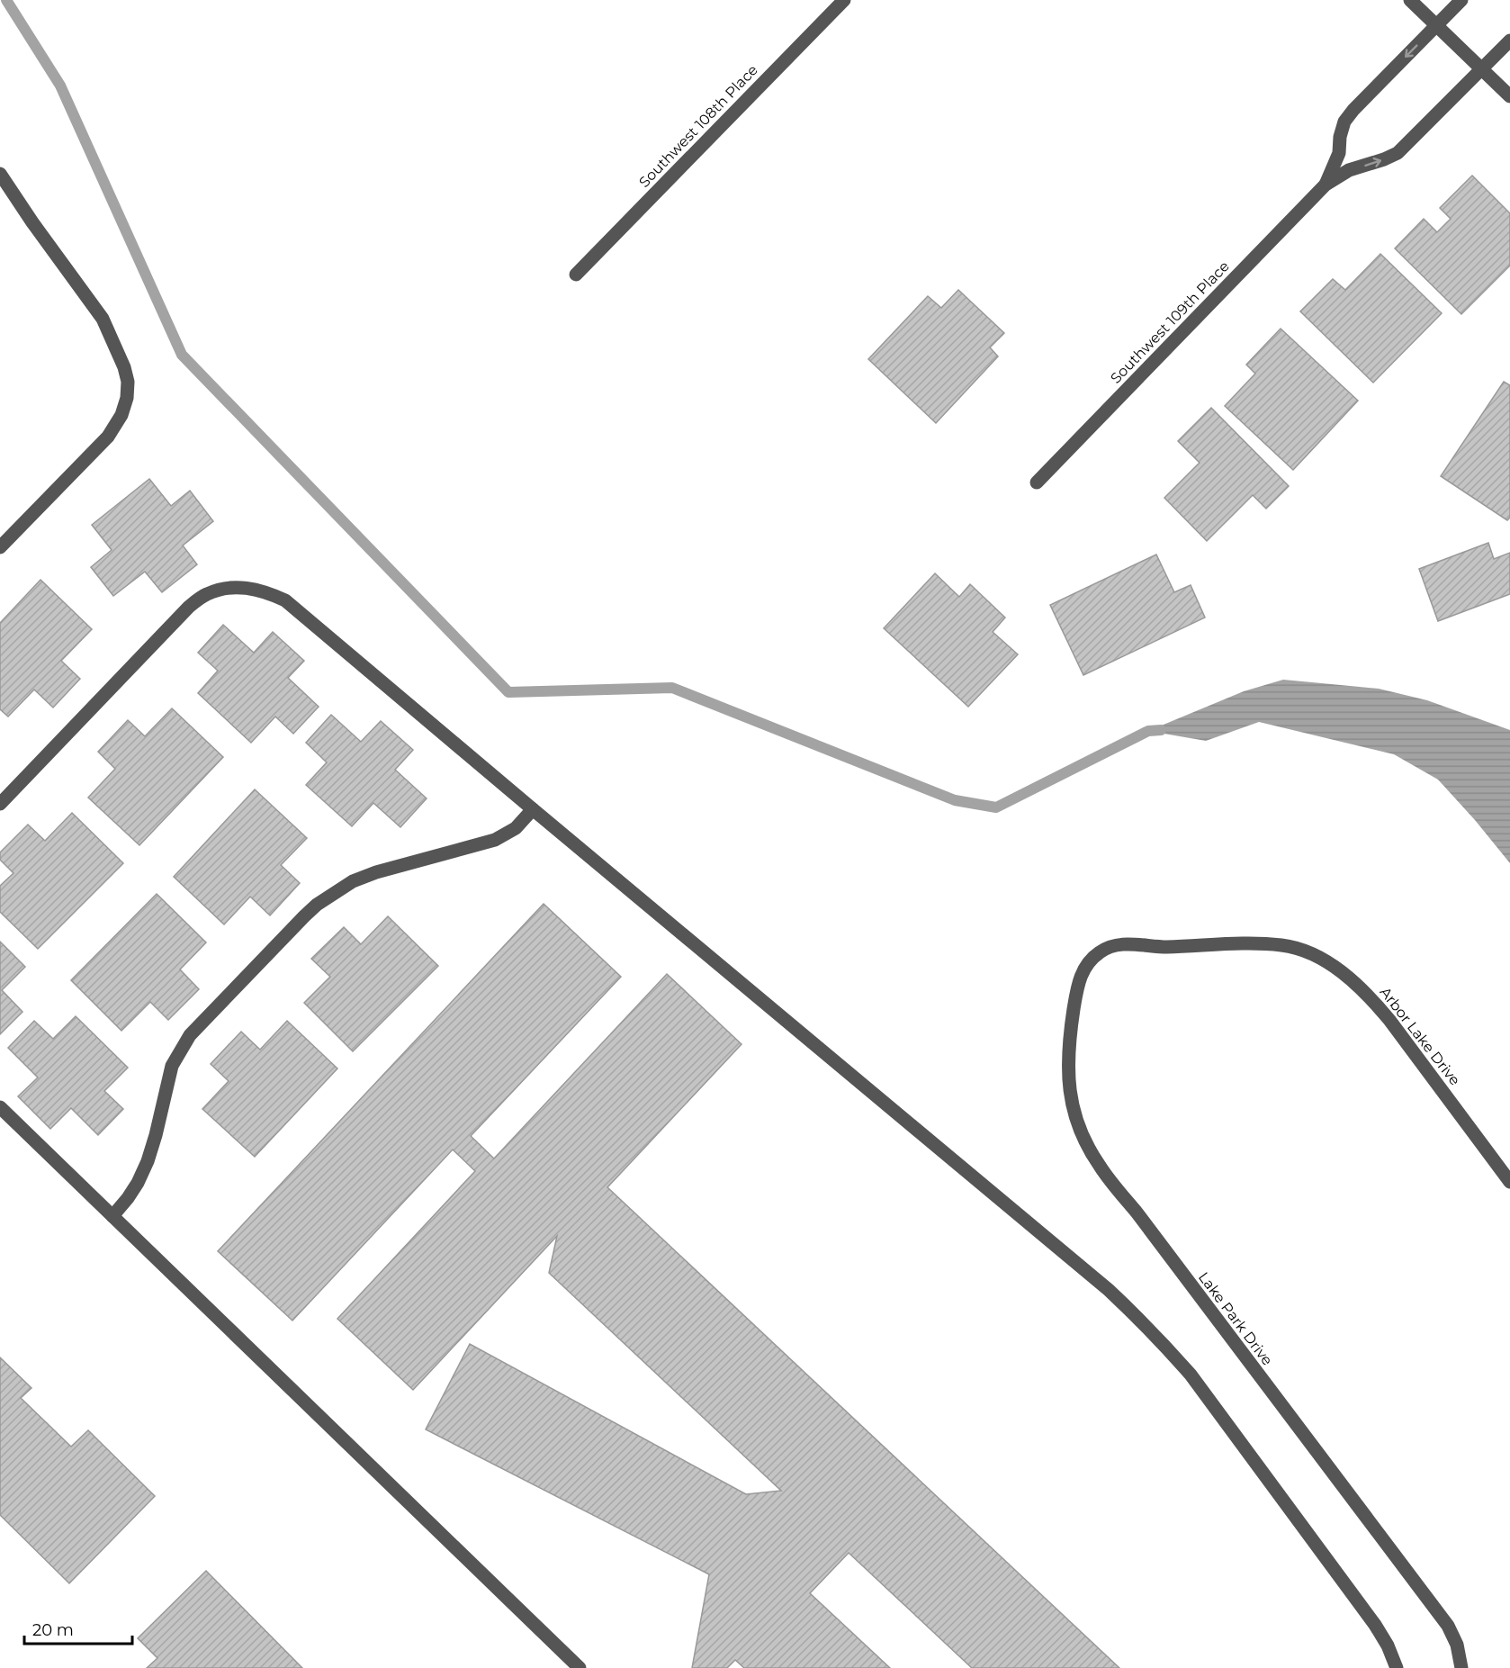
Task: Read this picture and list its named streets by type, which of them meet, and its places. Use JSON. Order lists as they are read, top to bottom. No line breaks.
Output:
{"streets":{"street":["Southwest 108th Place","Southwest 109th Place","Arbor Lake Drive","Lake Park Drive"]},"crossings":[["Arbor Lake Drive","Lake Park Drive"]],"scale_bar":"20 m"}
